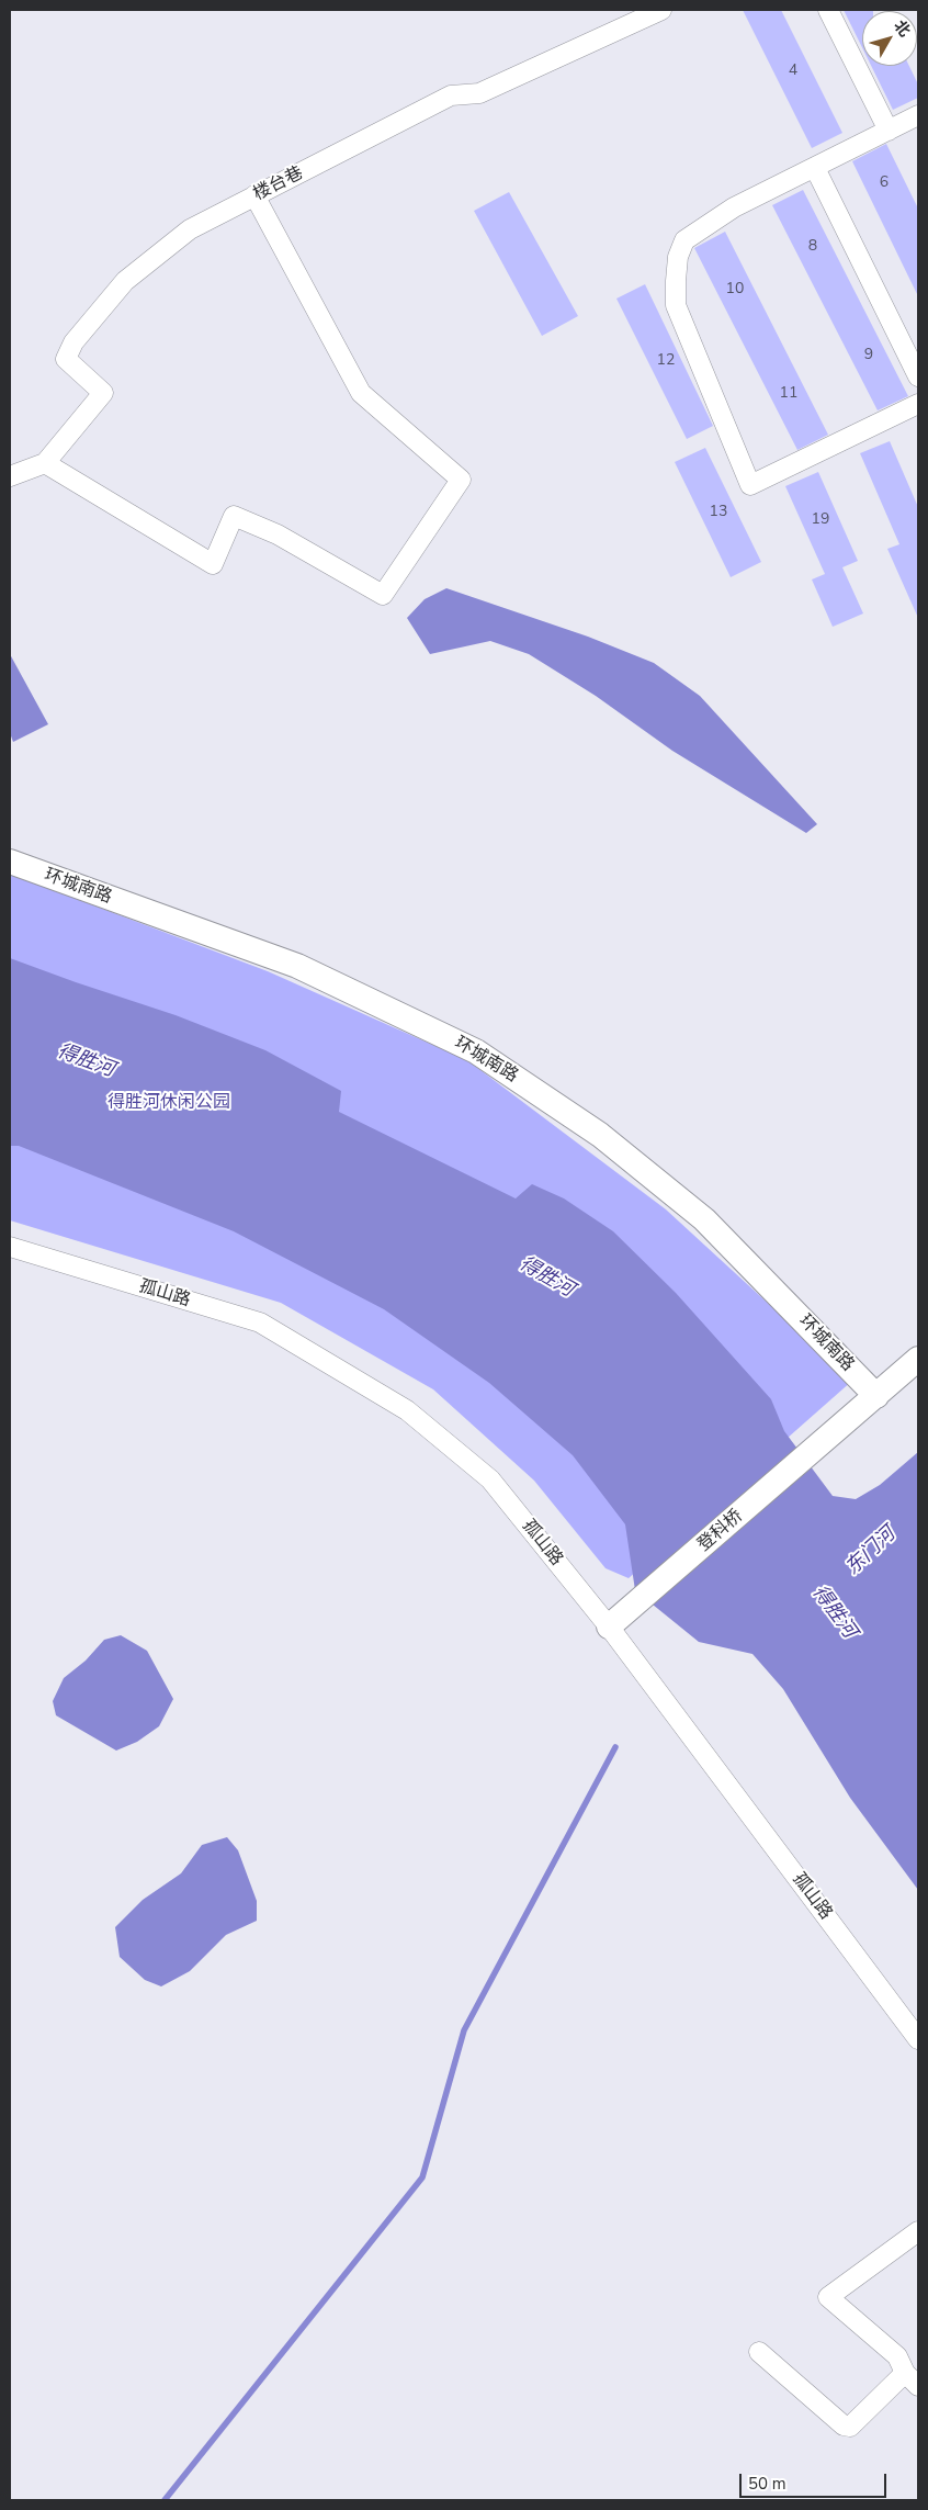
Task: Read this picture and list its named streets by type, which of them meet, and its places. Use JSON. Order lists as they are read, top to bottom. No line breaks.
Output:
{"streets":{"main road":["环城南路","登科桥"],"street":["楼台巷","孤山路"]},"crossings":[["环城南路","登科桥"],["孤山路","登科桥"]],"water":["得胜河","东门河"],"parks":["得胜河休闲公园"],"house_numbers":["4","6","8","10","9","12","11","13","19"],"scale_bar":"50 m","north":"top right"}
